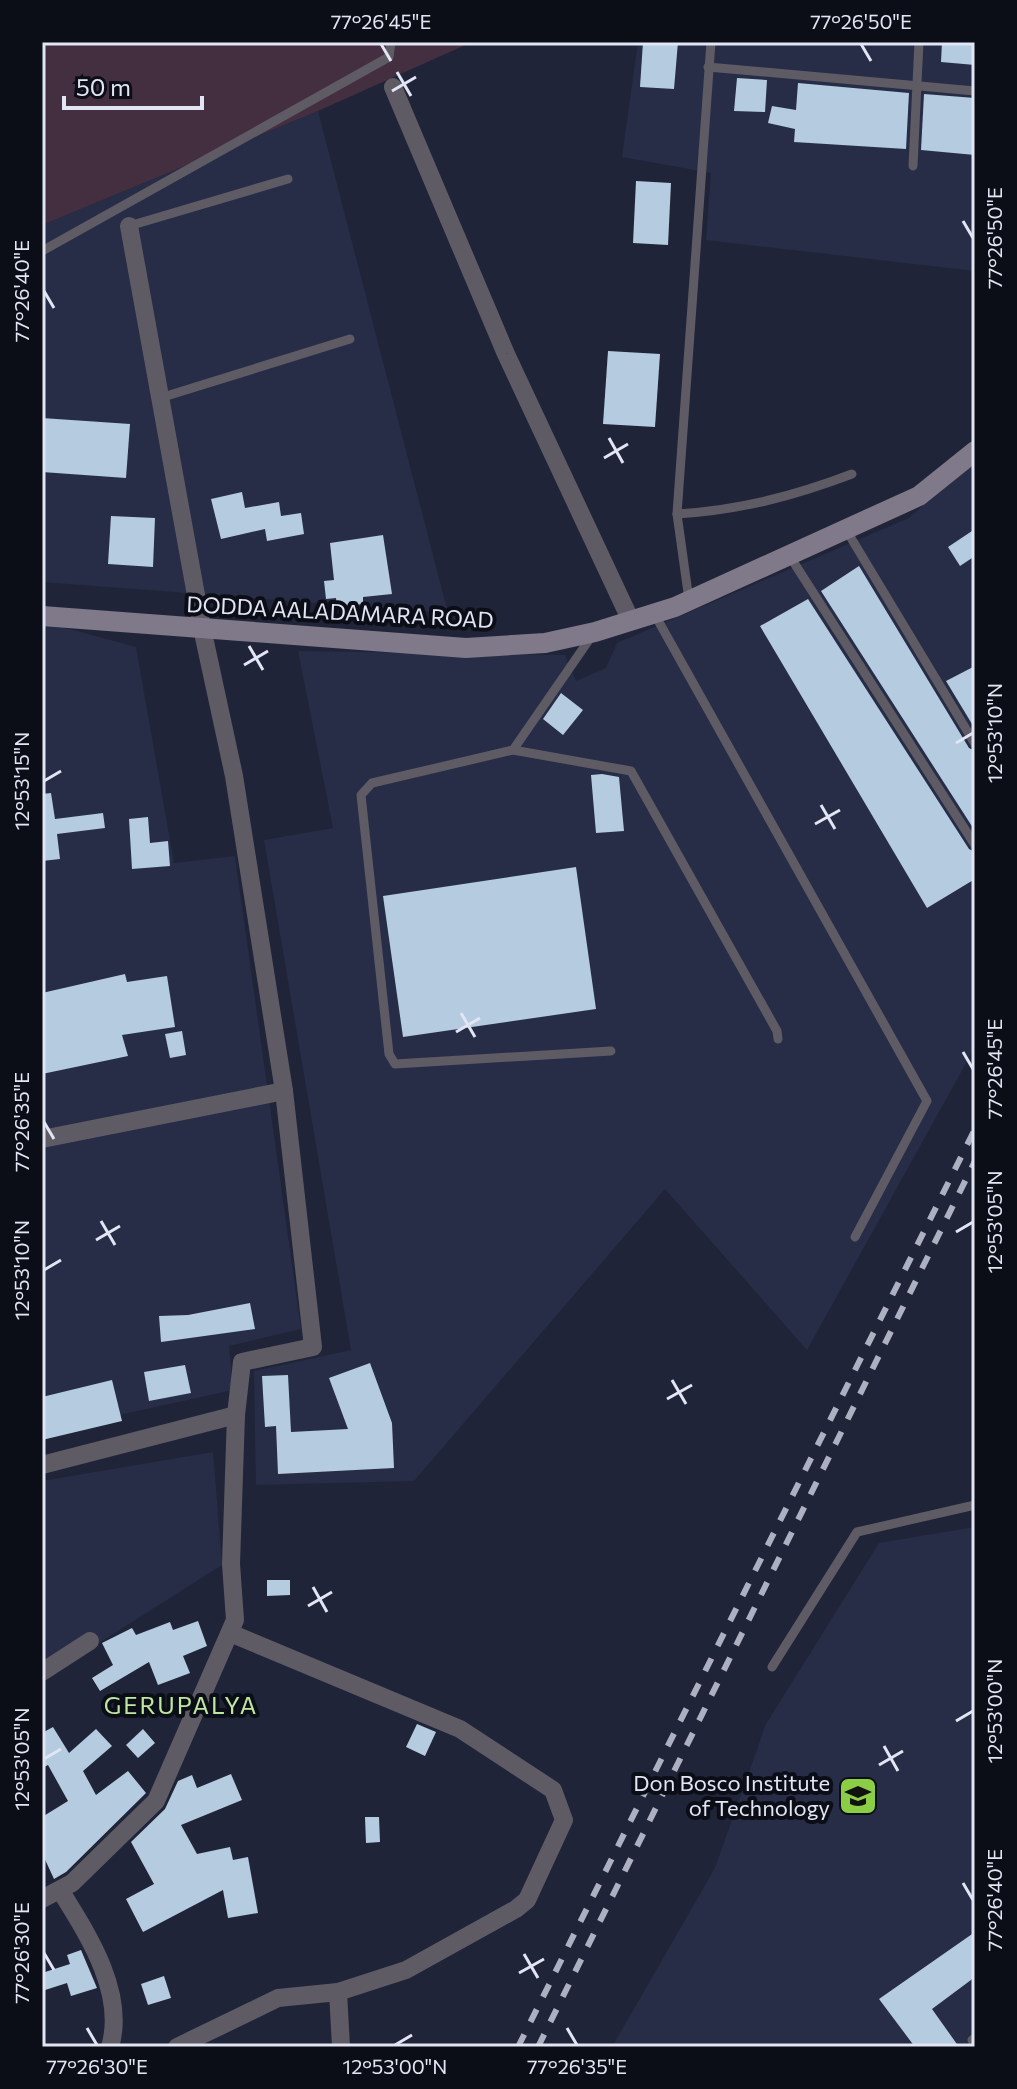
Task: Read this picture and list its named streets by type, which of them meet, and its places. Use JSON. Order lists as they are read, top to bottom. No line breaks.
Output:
{"streets":{"main road":["DODDA AALADAMARA ROAD"]},"districts":["GERUPALYA"],"places":{"school or university":["Don Bosco Institute of Technology"]},"scale_bar":"50 m","coordinates":["77°26'45\"E","77°26'50\"E","77°26'40\"E","12°53'10\"N","12°53'15\"N","77°26'35\"E","12°53'05\"N","12°53'00\"N","77°26'30\"E"]}
